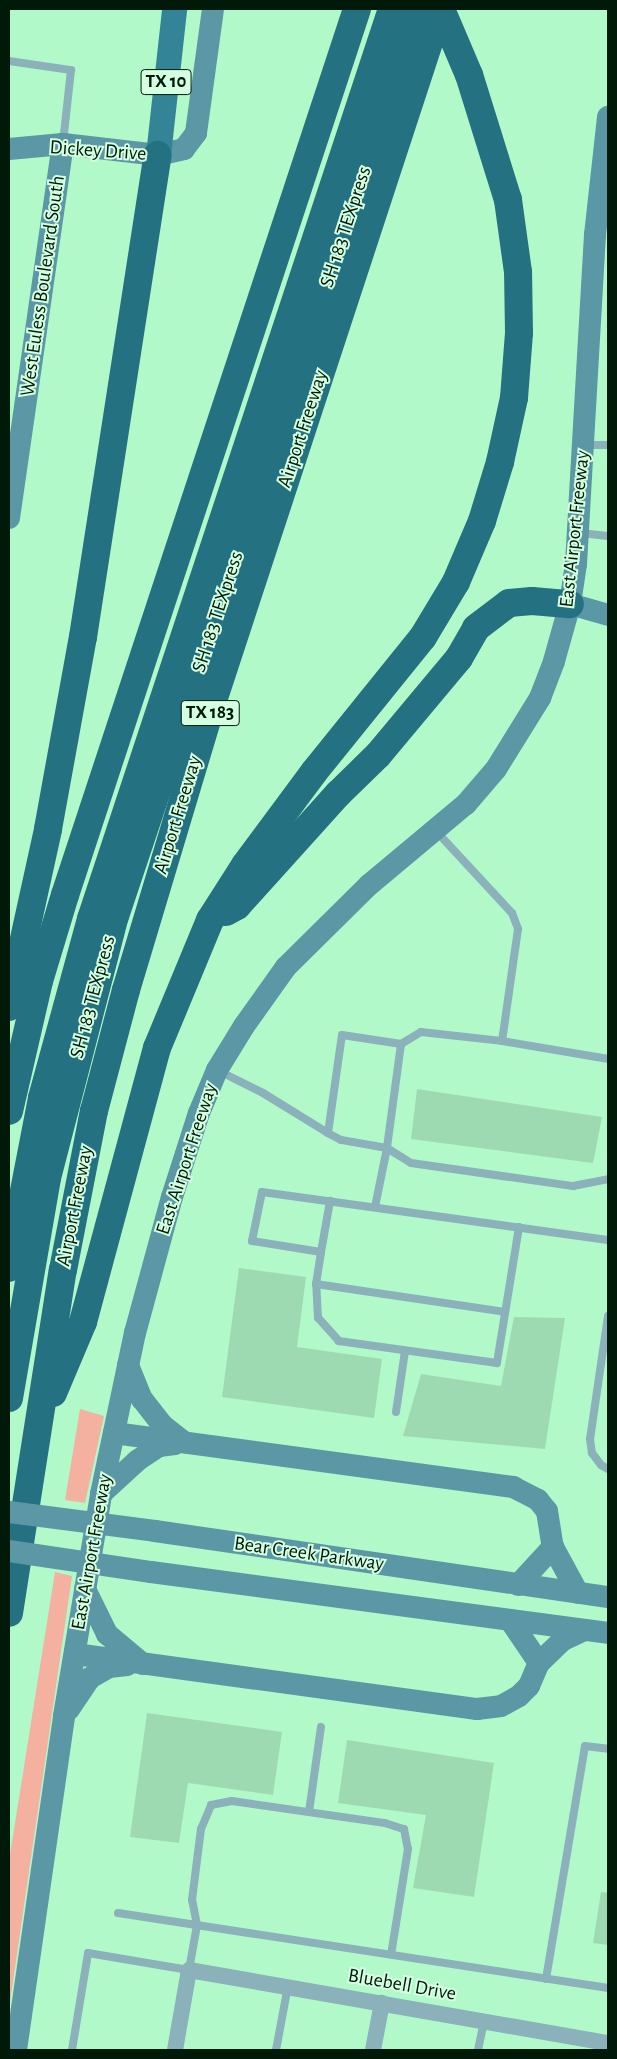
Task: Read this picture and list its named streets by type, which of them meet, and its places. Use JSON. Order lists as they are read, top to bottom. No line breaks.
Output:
{"streets":{"highway":["SH 183 TEXpress","Airport Freeway","TX 183"],"main road":["TX 10","Dickey Drive","West Euless Boulevard South","East Airport Freeway","Bear Creek Parkway"],"street":["Bluebell Drive"]},"crossings":[["TX 10","Dickey Drive"],["Dickey Drive","West Euless Boulevard South"]]}
